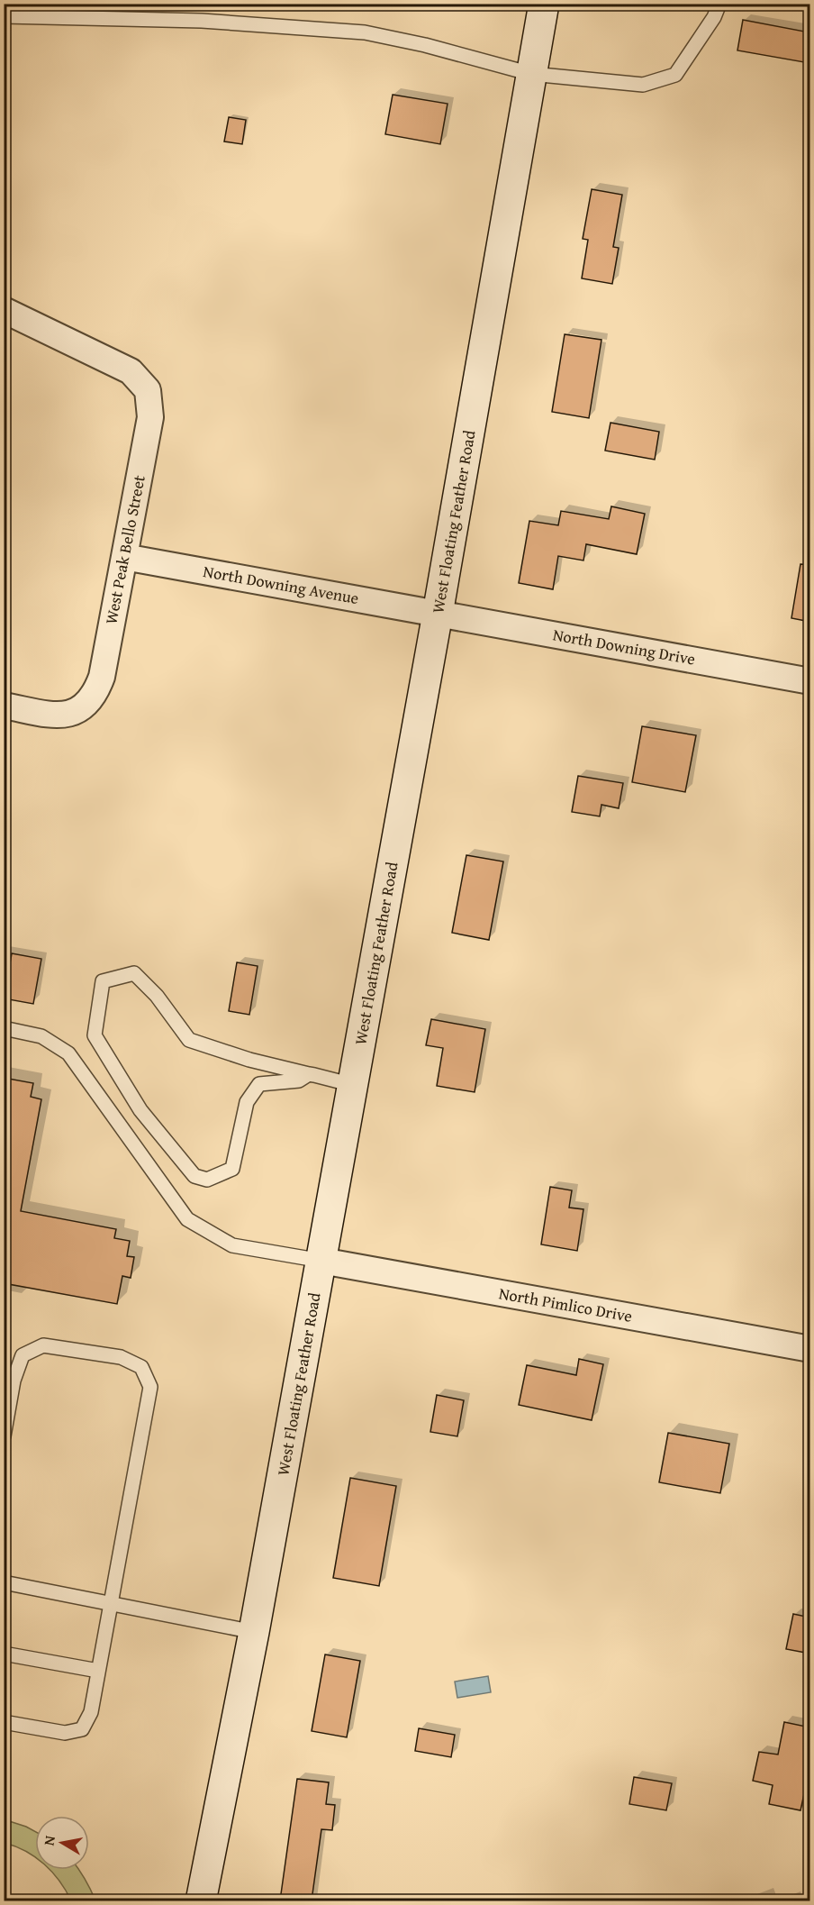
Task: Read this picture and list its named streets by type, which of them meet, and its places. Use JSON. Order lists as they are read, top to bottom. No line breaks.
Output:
{"streets":{"main road":["West Floating Feather Road"],"street":["West Peak Bello Street","North Downing Avenue","North Downing Drive","North Pimlico Drive"]},"crossings":[["West Floating Feather Road","North Downing Avenue"],["West Floating Feather Road","North Downing Drive"],["West Floating Feather Road","North Pimlico Drive"],["West Peak Bello Street","North Downing Avenue"],["North Downing Avenue","North Downing Drive"]],"north":"left"}
